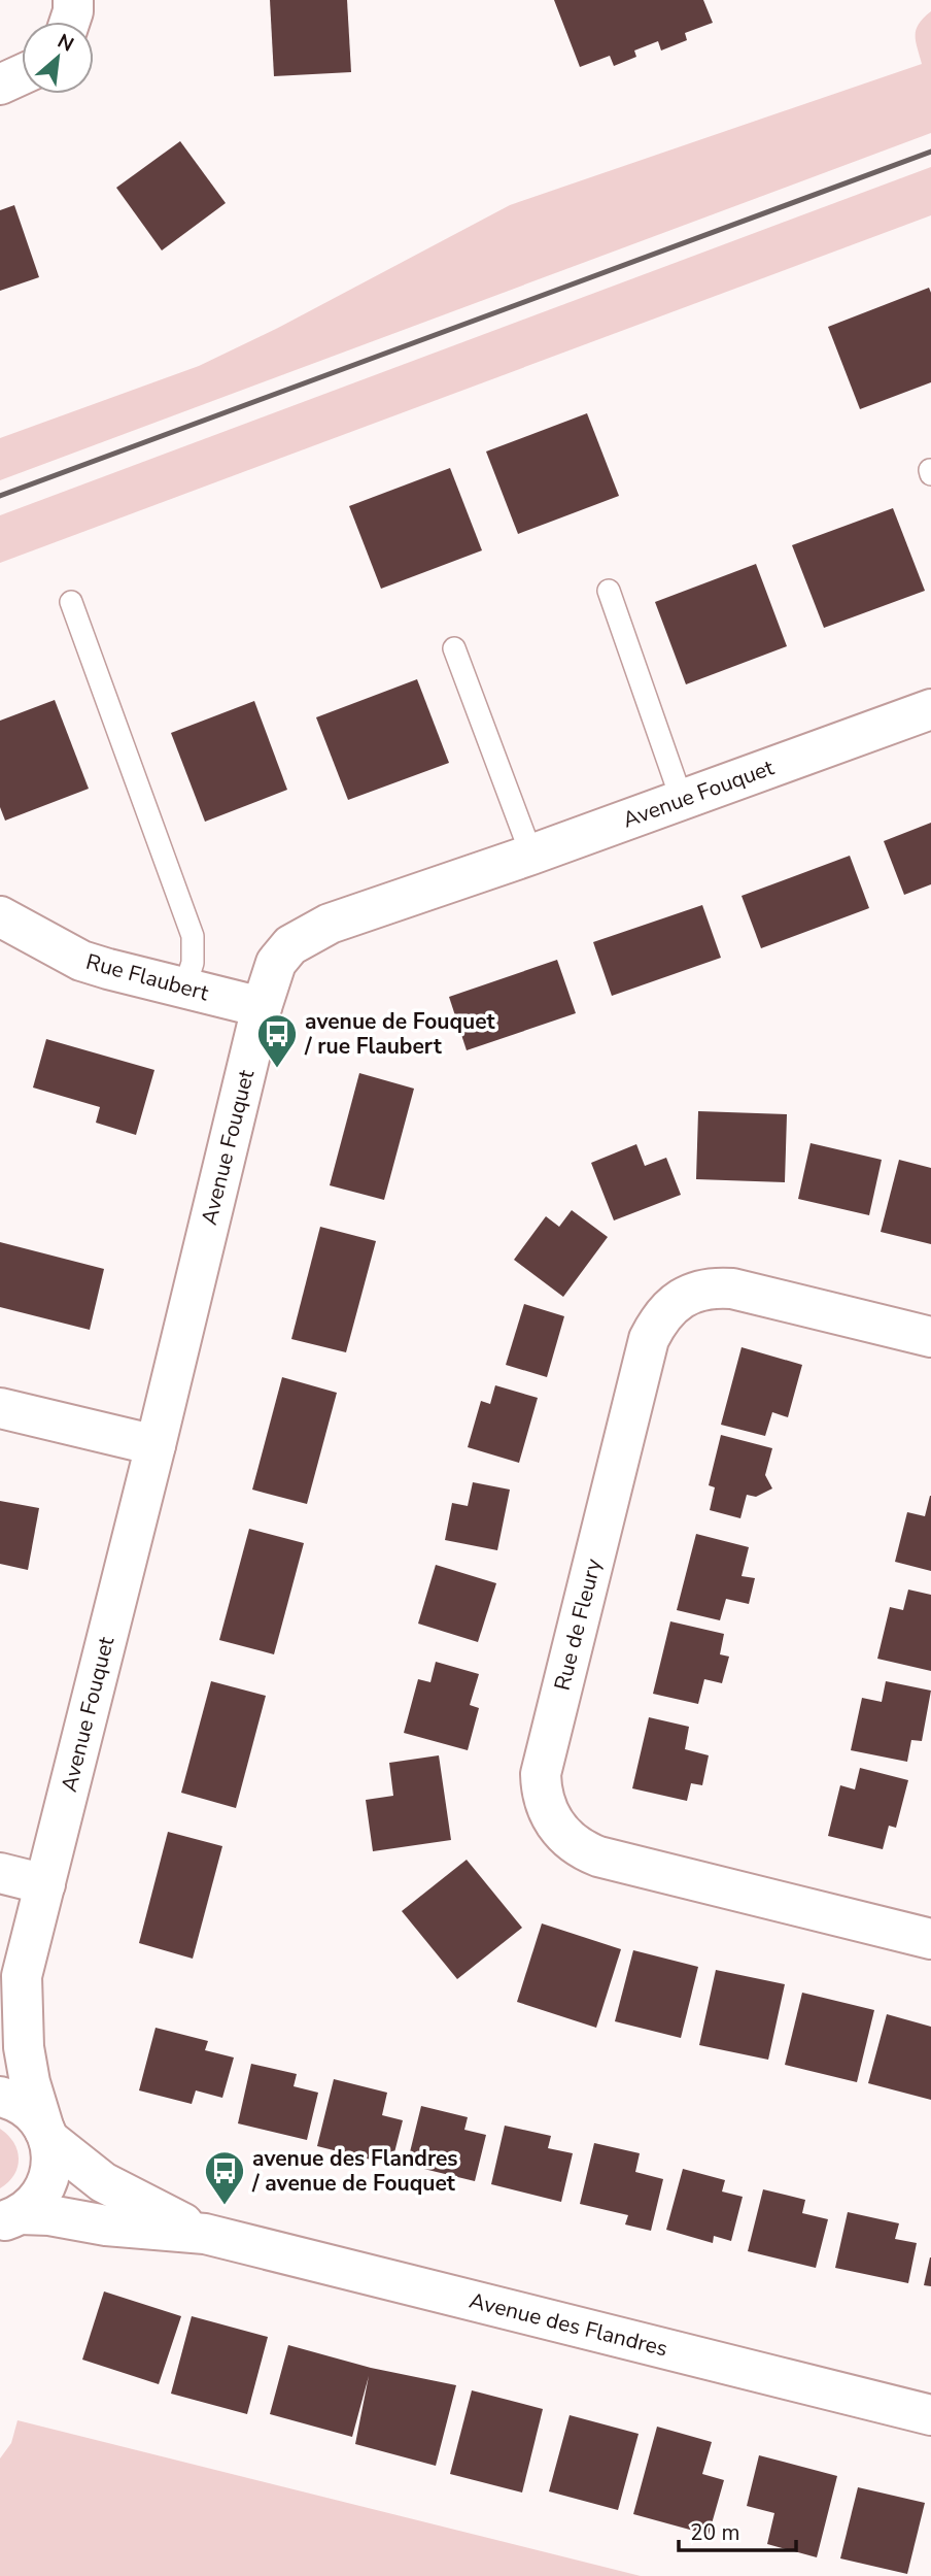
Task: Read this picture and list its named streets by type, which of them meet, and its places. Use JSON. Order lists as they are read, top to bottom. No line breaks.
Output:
{"streets":{"street":["Avenue Fouquet","Rue Flaubert","Rue de Fleury","Avenue des Flandres"]},"crossings":[["Avenue Fouquet","Rue Flaubert"],["Avenue Fouquet","Avenue des Flandres"]],"places":{"bus stop":["avenue de Fouquet / rue Flaubert","avenue des Flandres / avenue de Fouquet"]},"scale_bar":"20 m","north":"top right"}
